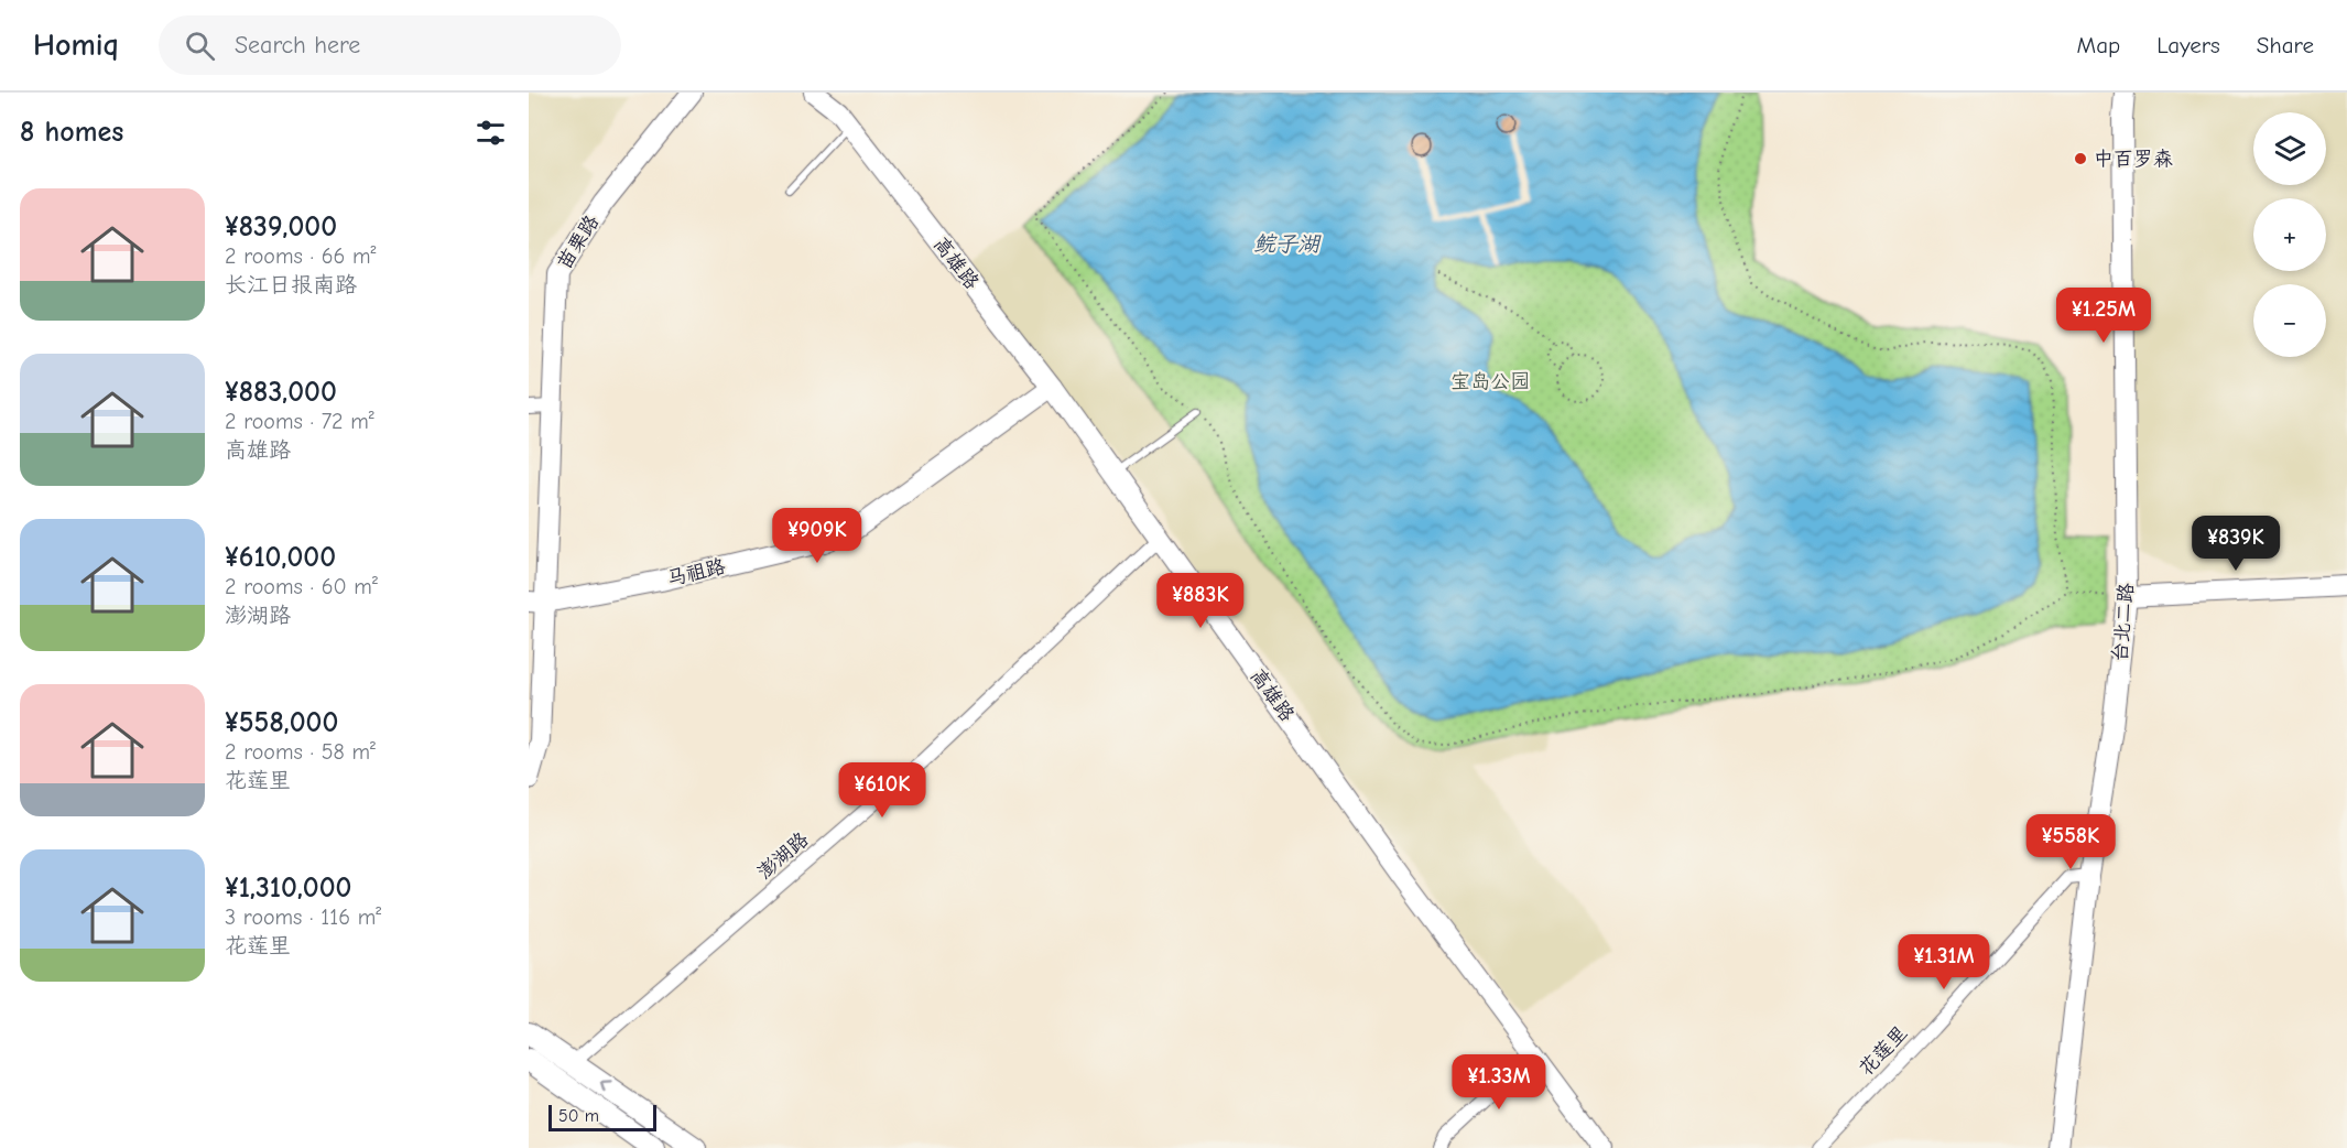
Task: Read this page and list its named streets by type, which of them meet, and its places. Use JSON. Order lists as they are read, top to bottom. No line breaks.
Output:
{"streets":{"street":["苗栗路","高雄路","马祖路","台北二路","澎湖路","花莲里"]},"crossings":[["苗栗路","马祖路"],["高雄路","马祖路"],["高雄路","澎湖路"],["台北二路","花莲里"]],"water":["鲩子湖"],"parks":["宝岛公园"],"places":["中百罗森"],"scale_bar":"50 m","page":{"header":"Homiq","search":"Search here","nav":["Map","Layers","Share"],"heading":"8 homes","map_buttons":["+","−"],"list":[{"name":"¥839,000","note":"2 rooms · 66 m² · 长江日报南路"},{"name":"¥883,000","note":"2 rooms · 72 m² · 高雄路"},{"name":"¥610,000","note":"2 rooms · 60 m² · 澎湖路"},{"name":"¥558,000","note":"2 rooms · 58 m² · 花莲里"},{"name":"¥1,310,000","note":"3 rooms · 116 m² · 花莲里"}],"price":["¥1.25M","¥909K","¥839K","¥883K","¥610K","¥558K","¥1.31M","¥1.33M"],"scale":"50 m"}}
